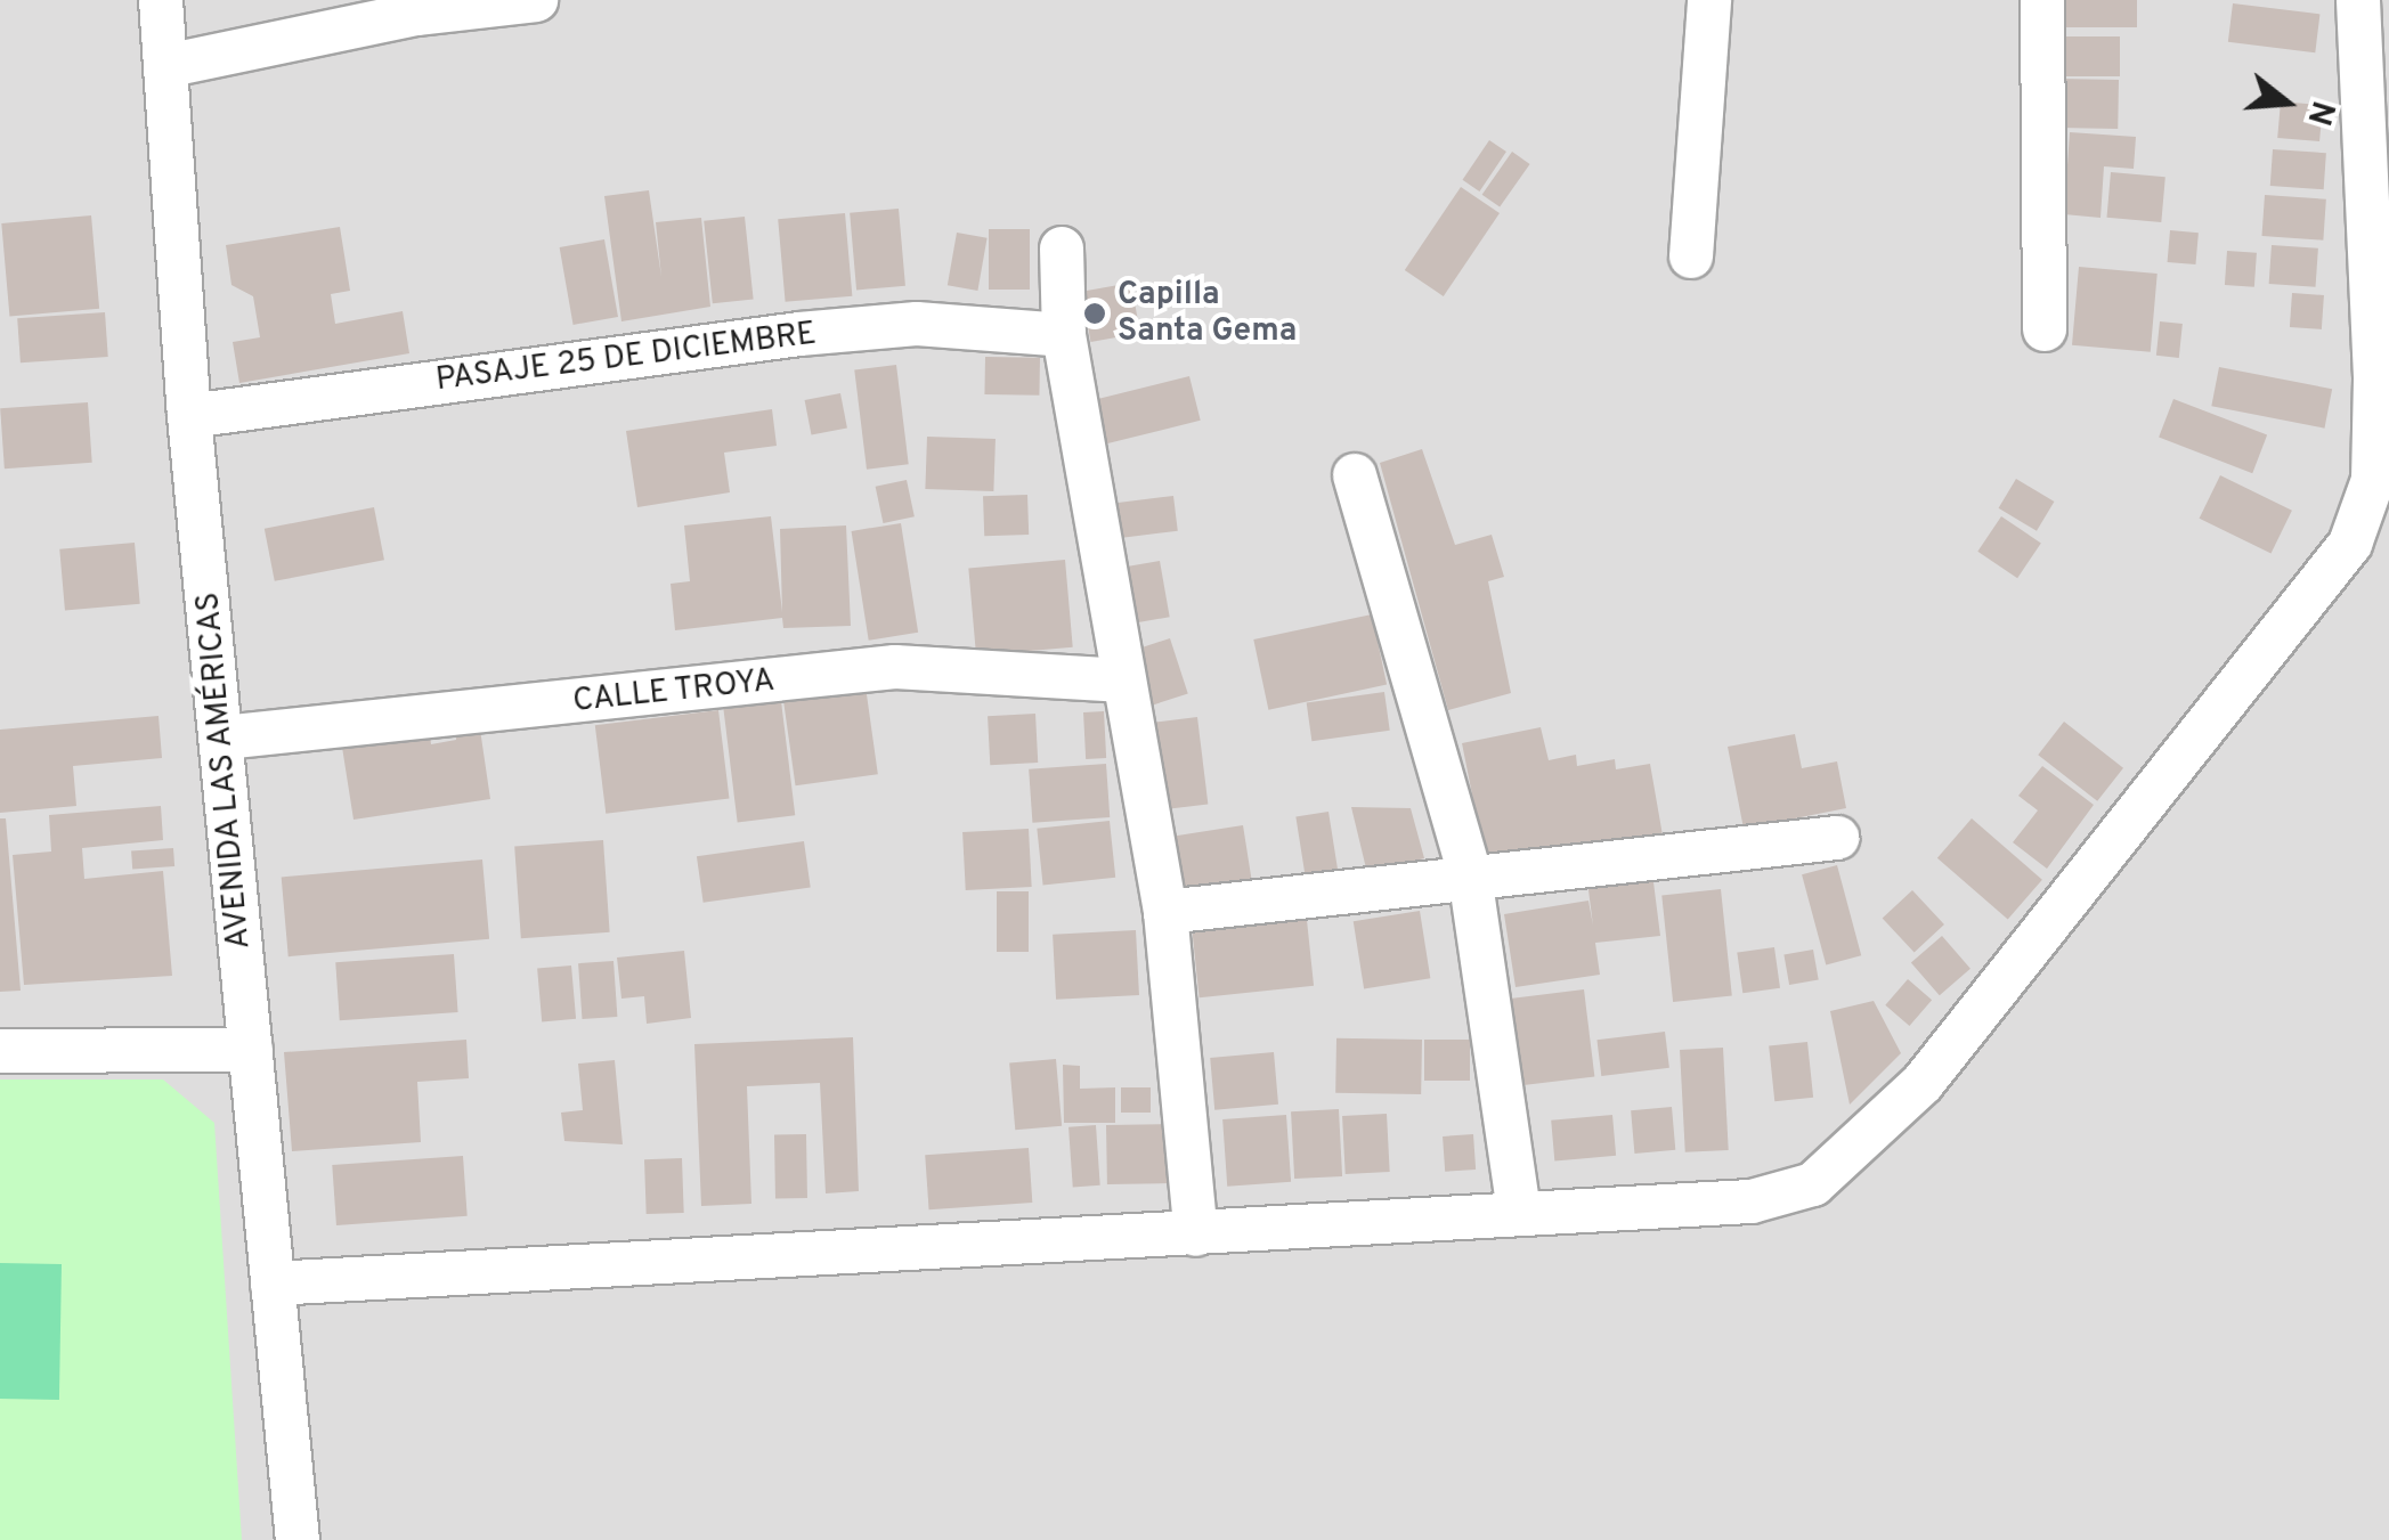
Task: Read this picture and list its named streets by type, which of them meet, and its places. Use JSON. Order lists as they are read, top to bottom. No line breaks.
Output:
{"streets":{"street":["PASAJE 25 DE DICIEMBRE","CALLE TROYA","AVENIDA LAS AMÉRICAS"]},"crossings":[["PASAJE 25 DE DICIEMBRE","AVENIDA LAS AMÉRICAS"],["CALLE TROYA","AVENIDA LAS AMÉRICAS"]],"places":["Capilla Santa Gema"],"north":"right"}
